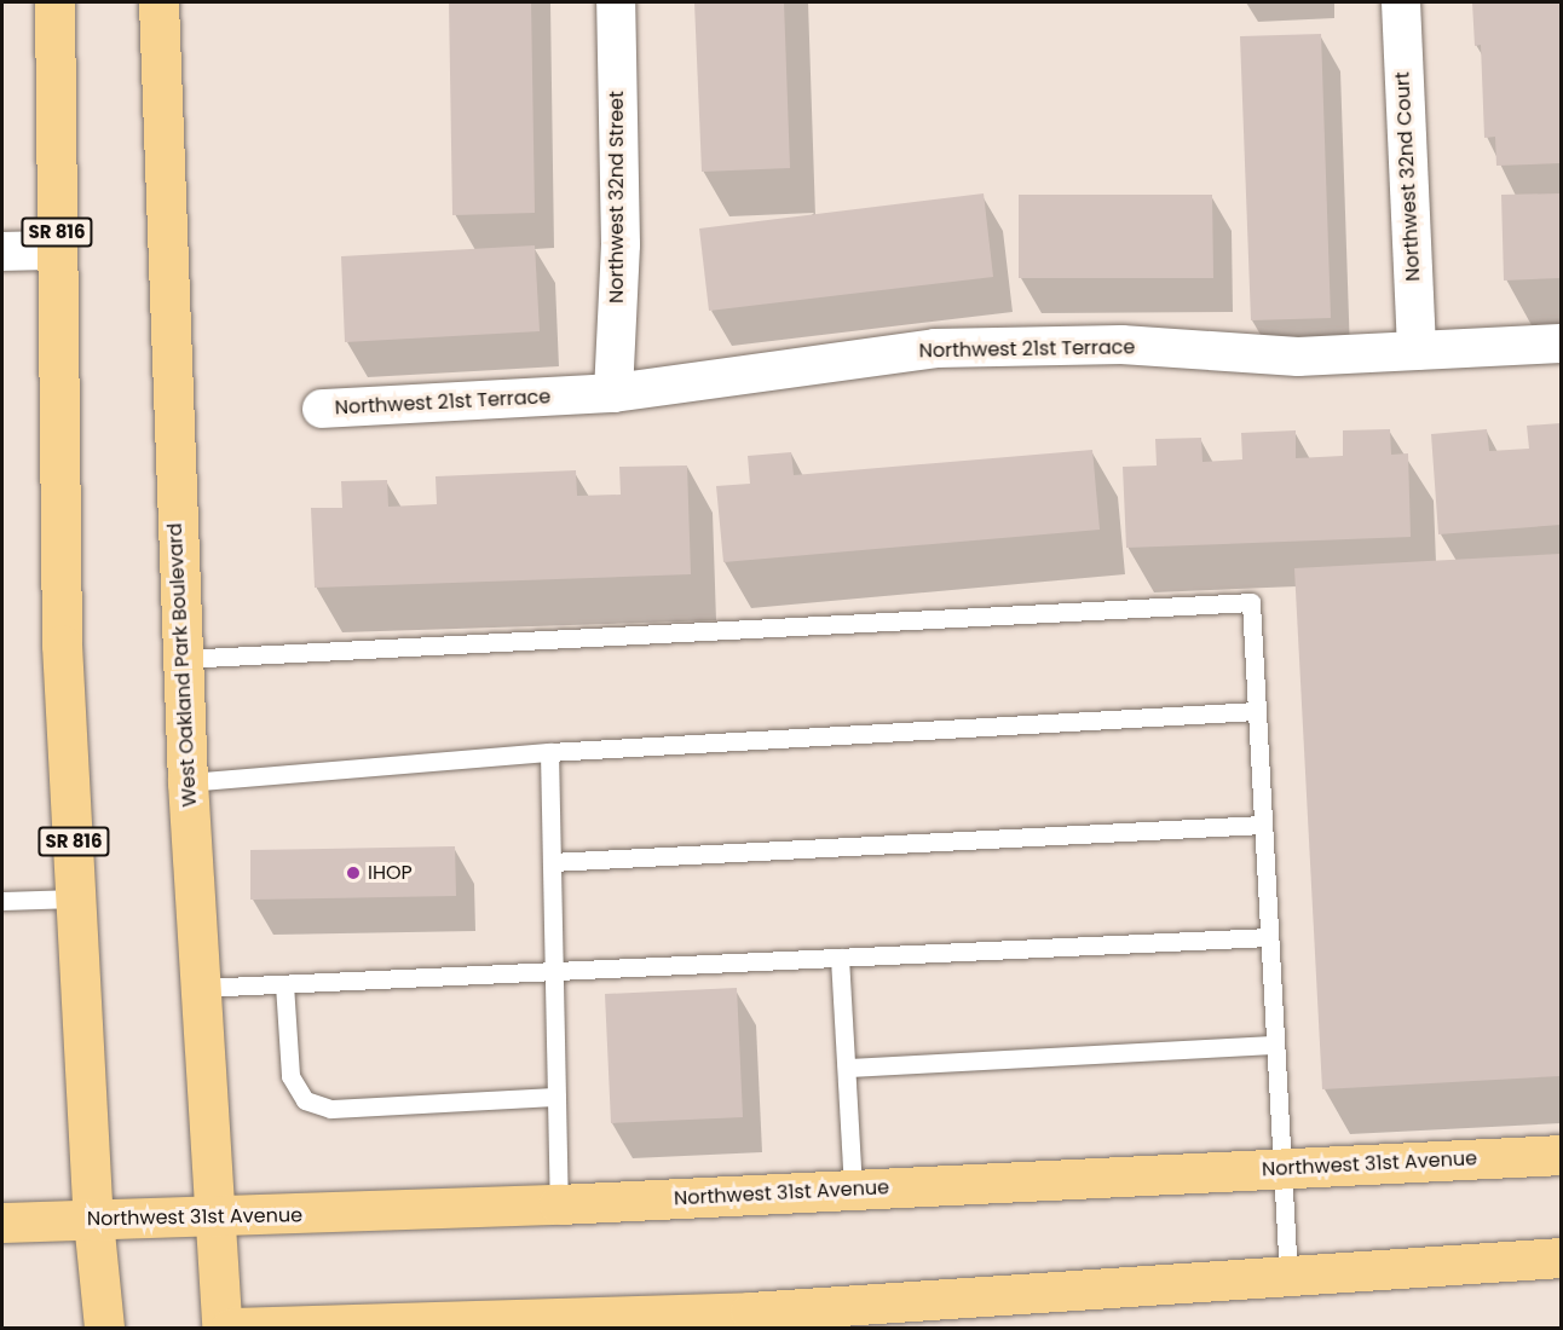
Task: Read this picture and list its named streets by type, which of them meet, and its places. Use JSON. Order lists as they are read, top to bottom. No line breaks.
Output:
{"streets":{"main road":["SR 816","West Oakland Park Boulevard","Northwest 31st Avenue"],"street":["Northwest 32nd Court","Northwest 32nd Street","Northwest 21st Terrace"]},"crossings":[["Northwest 32nd Court","Northwest 21st Terrace"],["Northwest 32nd Street","Northwest 21st Terrace"],["SR 816","Northwest 31st Avenue"],["West Oakland Park Boulevard","Northwest 31st Avenue"]],"places":["IHOP"]}
